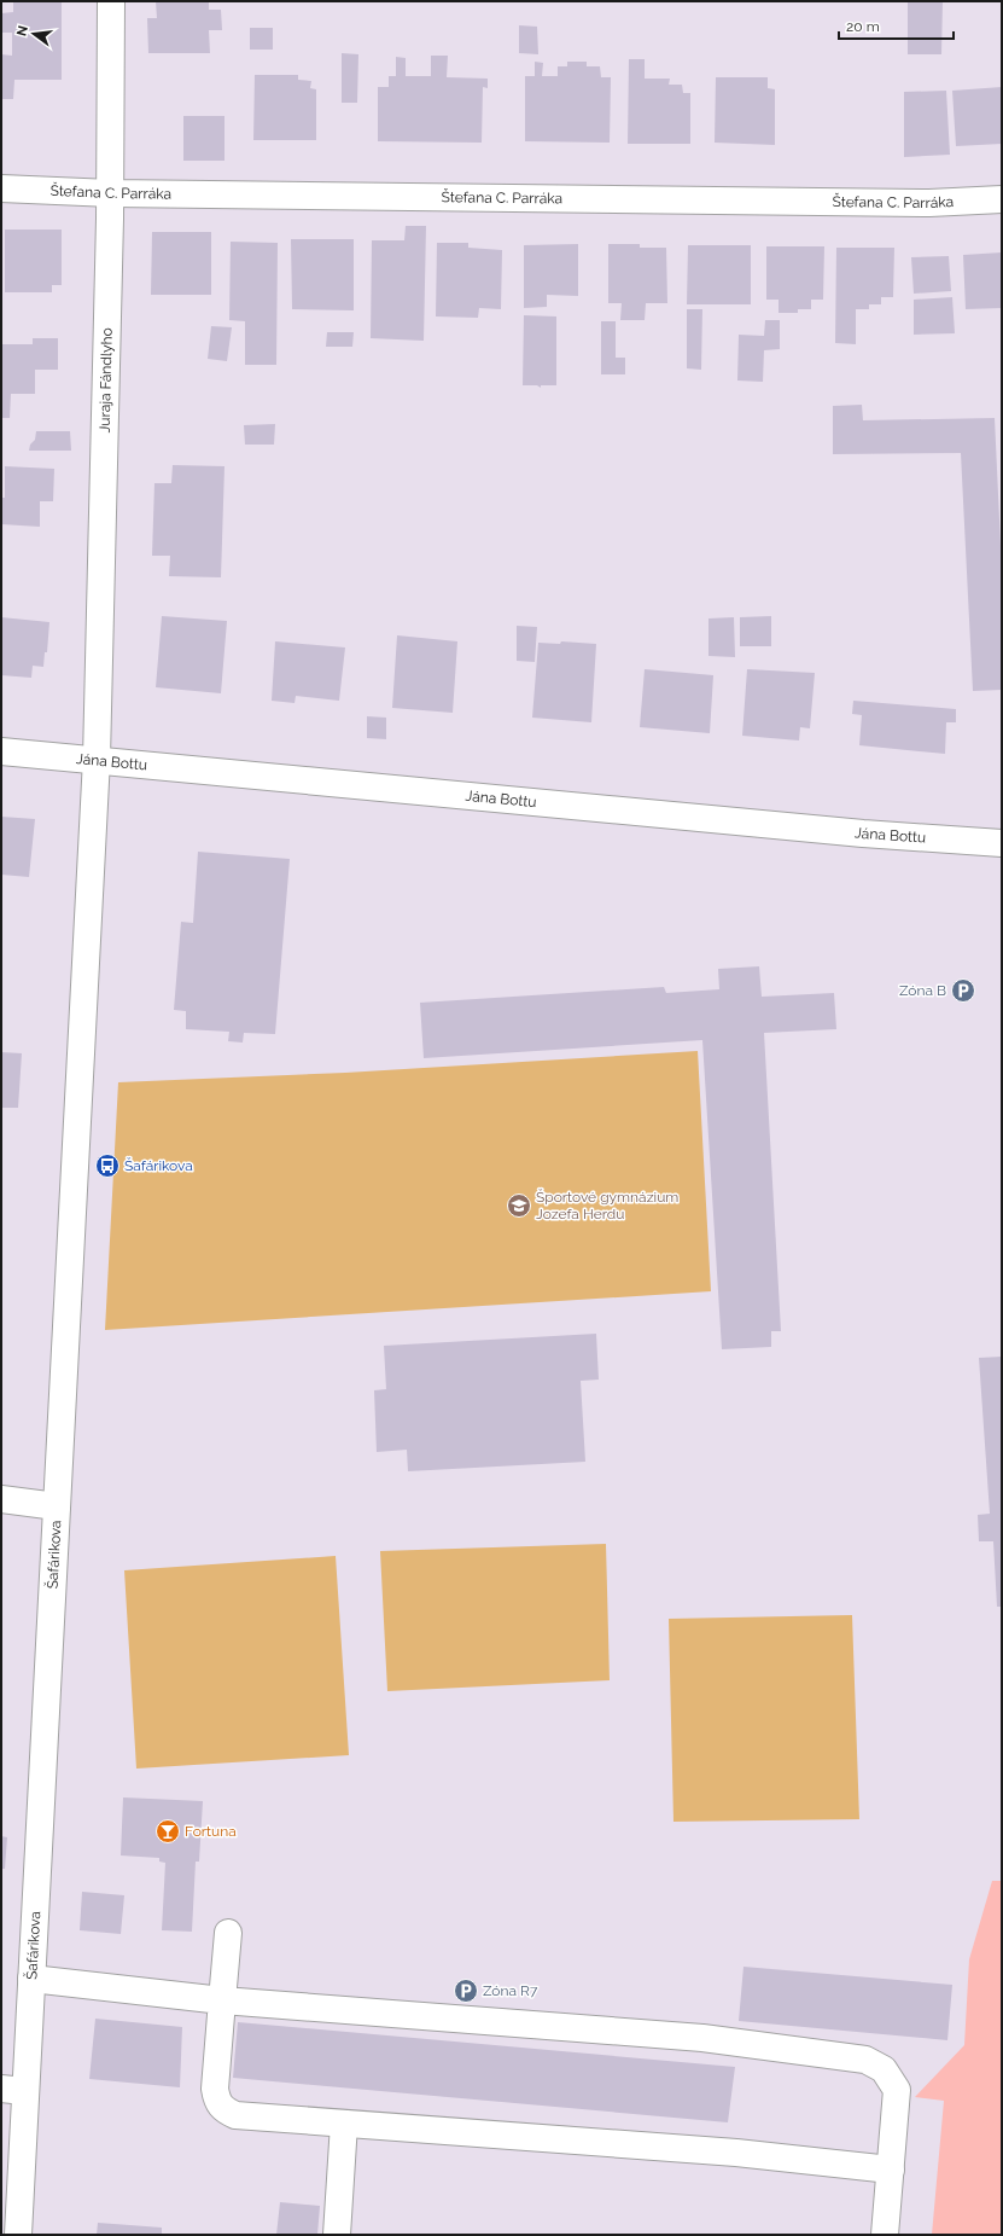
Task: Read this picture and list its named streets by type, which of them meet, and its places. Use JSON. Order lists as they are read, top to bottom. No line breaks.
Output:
{"streets":{"street":["Štefana C. Parráka","Juraja Fándlyho","Jána Bottu","Šafárikova"]},"crossings":[["Štefana C. Parráka","Juraja Fándlyho"],["Juraja Fándlyho","Jána Bottu"],["Juraja Fándlyho","Šafárikova"],["Jána Bottu","Šafárikova"]],"places":{"parking":["Zóna B","Zóna R7"],"bus stop":["Šafárikova"],"school or university":["Športové gymnázium Jozefa Herdu"],"bar":["Fortuna"]},"scale_bar":"20 m","north":"left"}
